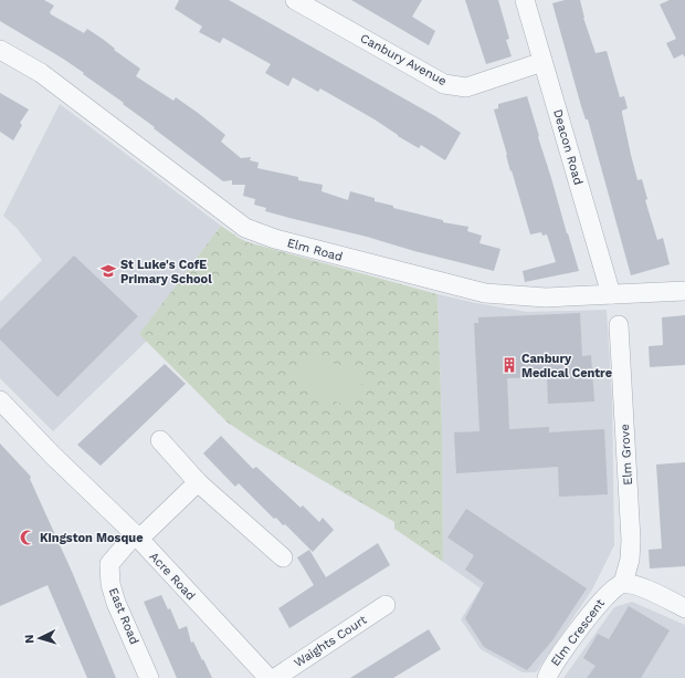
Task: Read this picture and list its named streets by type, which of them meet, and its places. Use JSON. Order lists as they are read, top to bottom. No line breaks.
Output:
{"streets":{"street":["Canbury Avenue","Deacon Road","Elm Road","Elm Grove","Acre Road","East Road","Elm Crescent","Waights Court"]},"crossings":[["Canbury Avenue","Deacon Road"],["Deacon Road","Elm Road"],["Elm Grove","Elm Crescent"],["Acre Road","East Road"]],"places":{"school or university":["St Luke's CofE Primary School"],"building":["Canbury Medical Centre"],"mosque":["Kingston Mosque"]},"north":"left"}
